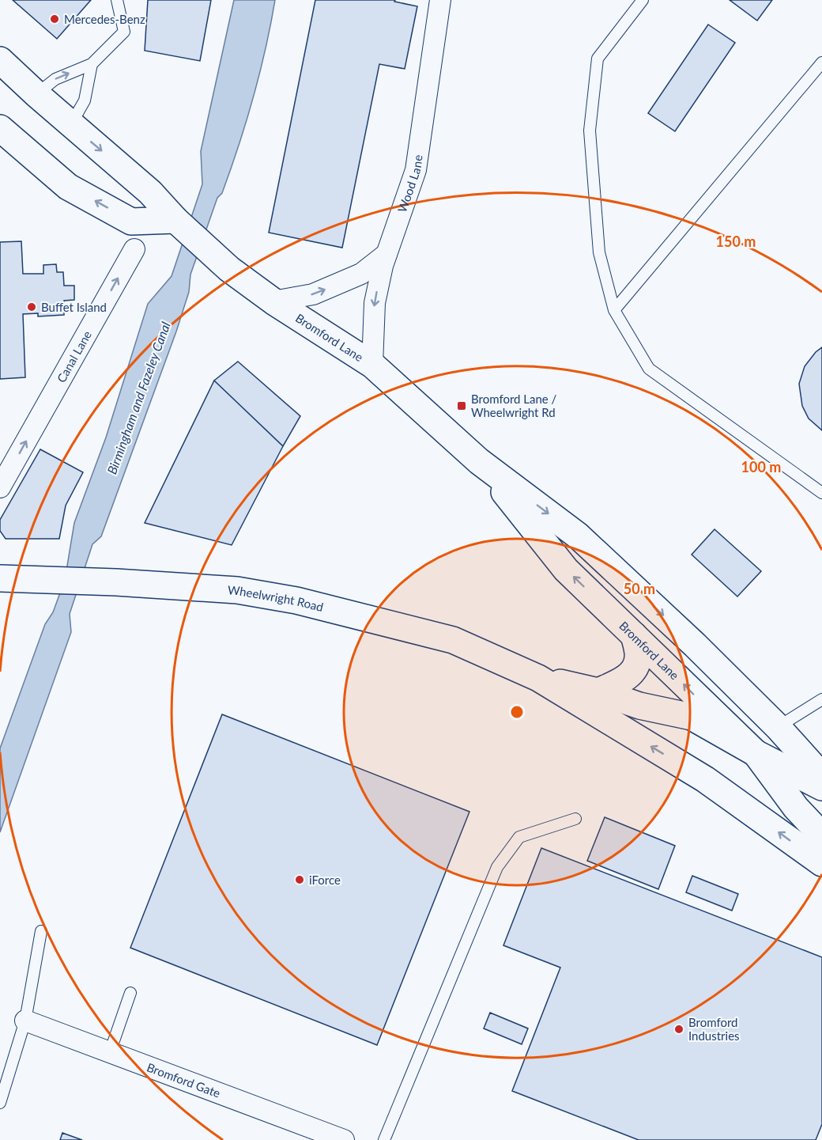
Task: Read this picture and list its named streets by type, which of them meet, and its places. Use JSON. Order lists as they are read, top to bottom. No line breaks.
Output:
{"streets":{"main road":["Bromford Lane","Wheelwright Road"],"street":["Wood Lane","Canal Lane","Bromford Gate"]},"crossings":[["Wood Lane","Bromford Lane"]],"one_way":["Canal Lane"],"water":["Birmingham and Fazeley Canal"],"places":{"other":["Mercedes-Benz","Buffet Island","iForce","Bromford Industries"],"transit":["Bromford Lane / Wheelwright Rd"]},"rings":["150 m","100 m","50 m"]}
